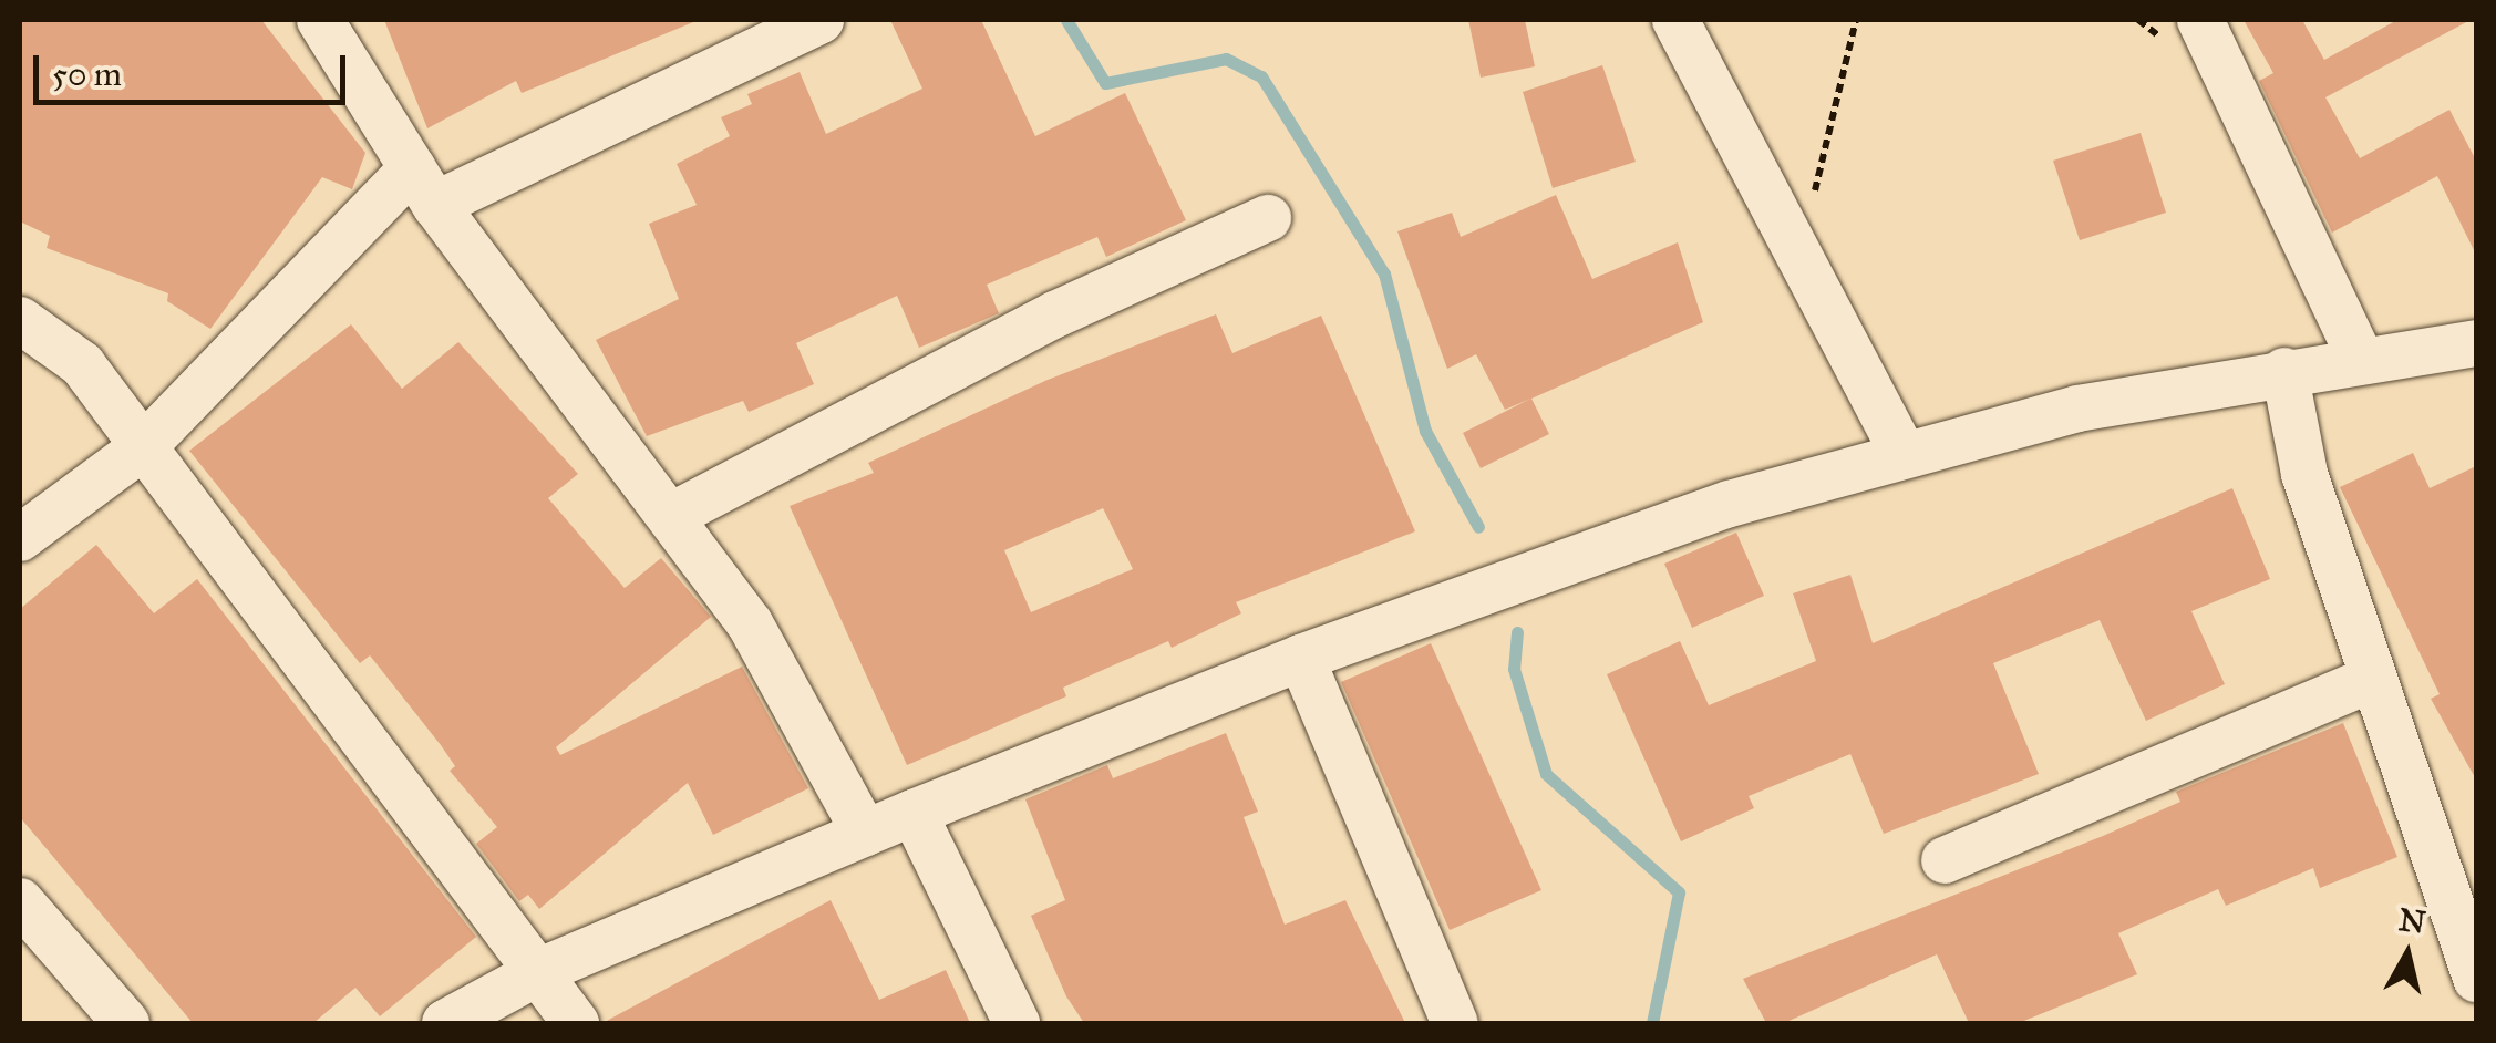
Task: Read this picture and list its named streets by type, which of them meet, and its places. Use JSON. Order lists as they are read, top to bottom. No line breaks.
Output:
{"scale_bar":"50 m","north":"top"}
